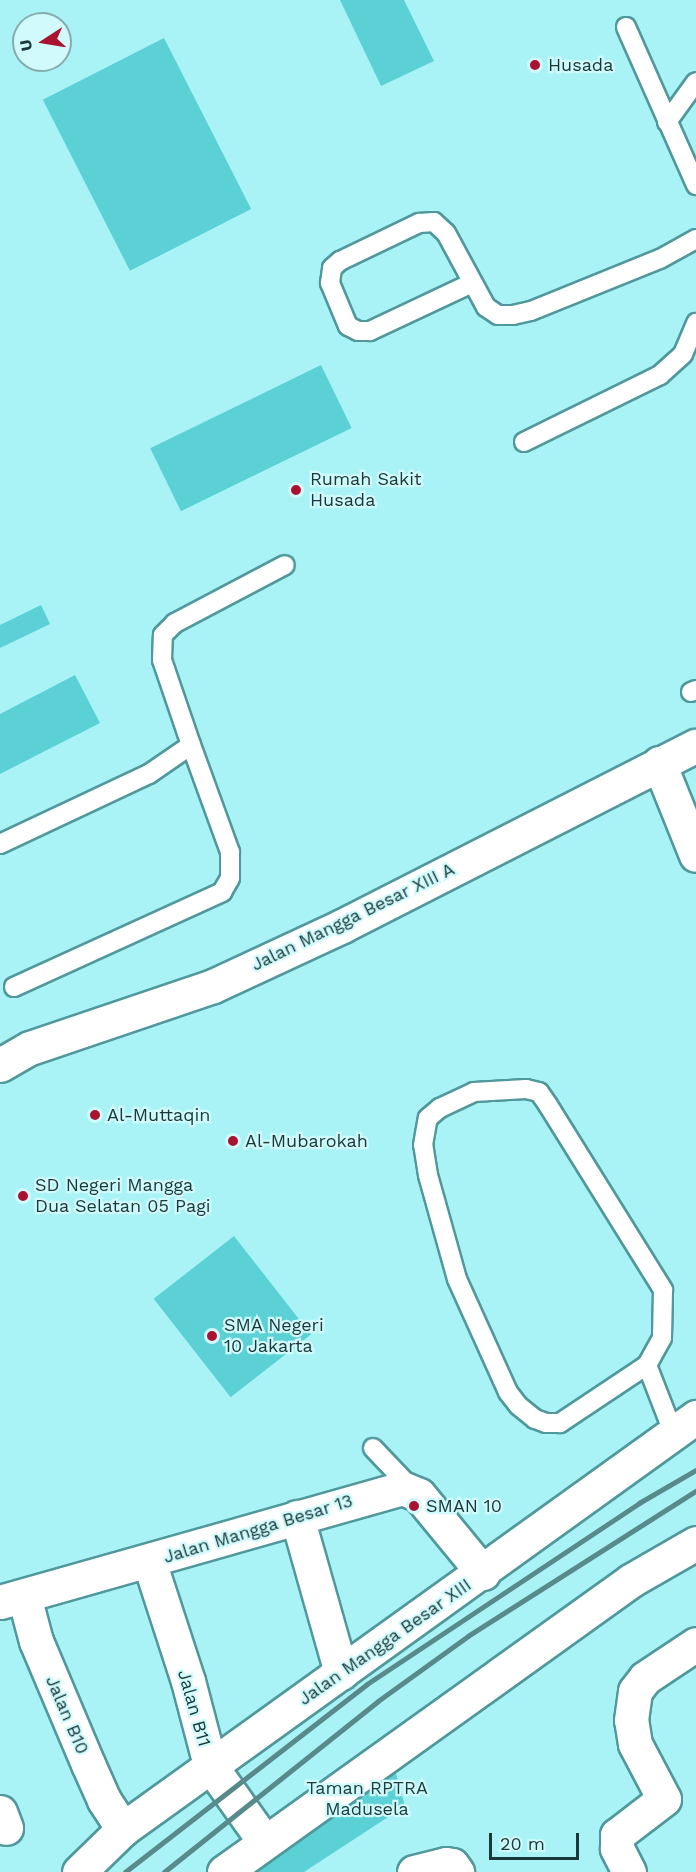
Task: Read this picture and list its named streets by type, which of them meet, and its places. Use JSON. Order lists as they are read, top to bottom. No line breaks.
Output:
{"streets":{"street":["Jalan Mangga Besar XIII A","Jalan Mangga Besar 13","Jalan Mangga Besar XIII","Jalan B11","Jalan B10"]},"crossings":[["Jalan Mangga Besar 13","Jalan B11"],["Jalan Mangga Besar 13","Jalan B10"],["Jalan Mangga Besar XIII","Jalan B11"],["Jalan Mangga Besar XIII","Jalan B10"]],"parks":["Taman RPTRA Madusela"],"places":["Husada","Rumah Sakit Husada","Al-Muttaqin","Al-Mubarokah","SD Negeri Mangga Dua Selatan 05 Pagi","SMA Negeri 10 Jakarta","SMAN 10"],"scale_bar":"20 m","north":"left"}
